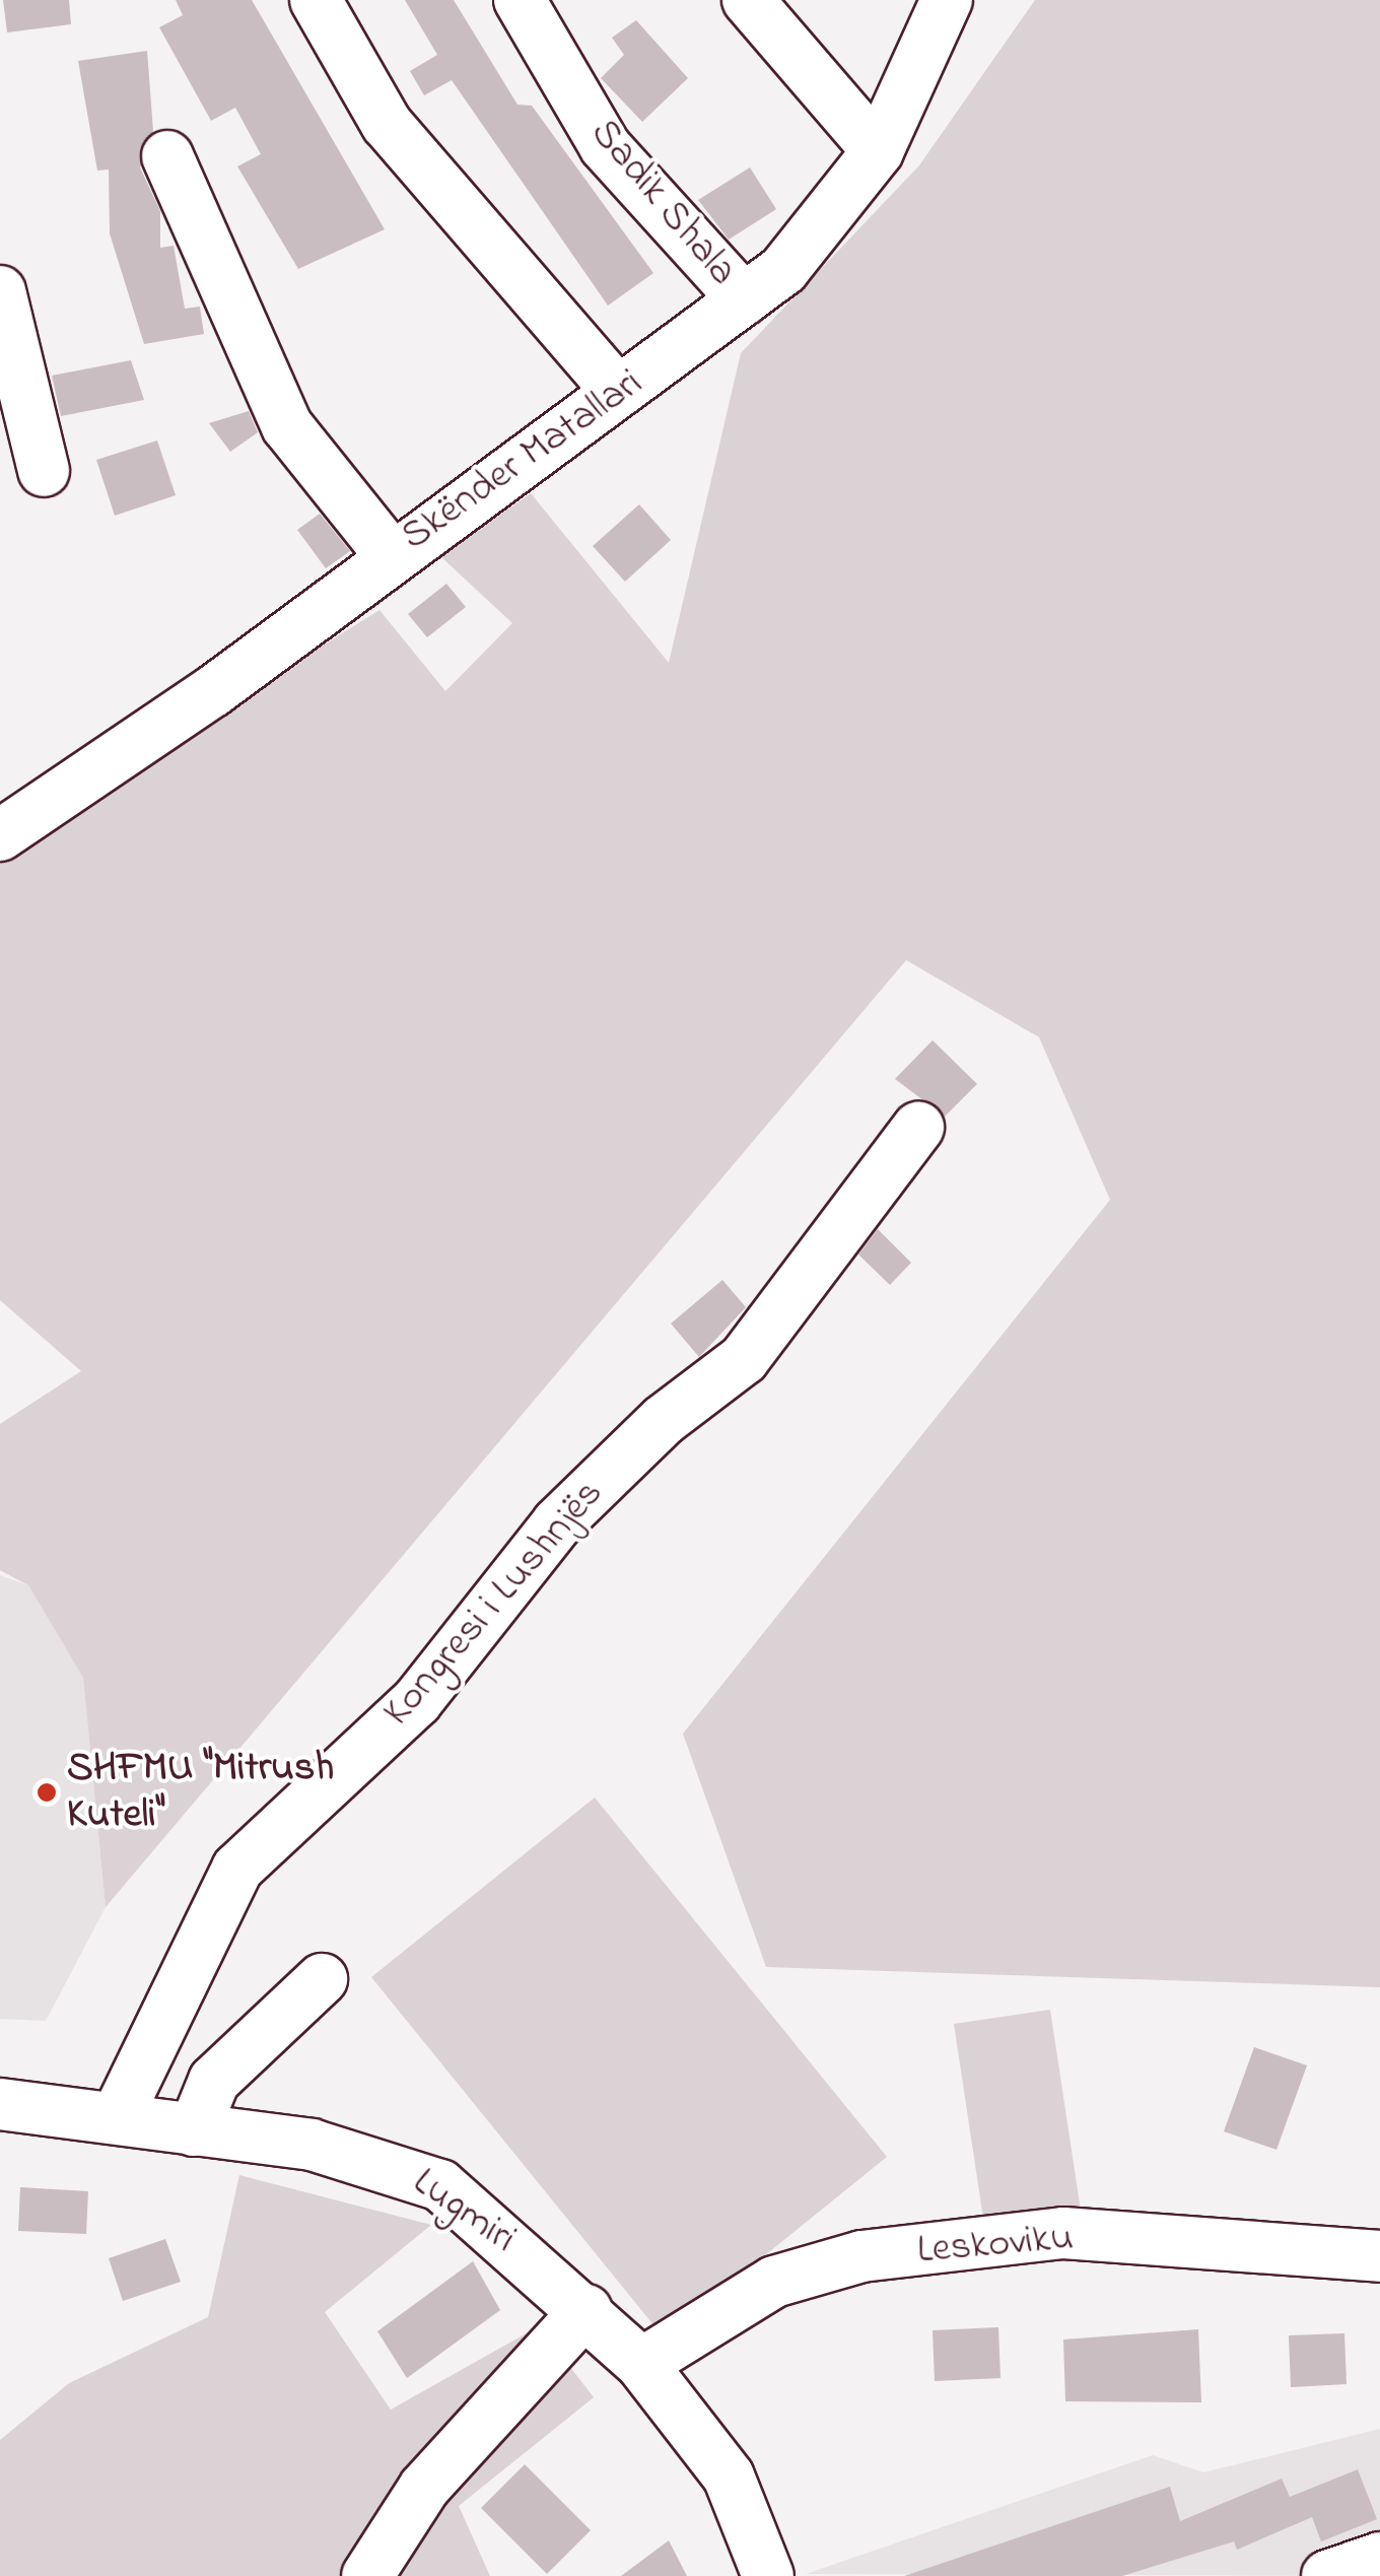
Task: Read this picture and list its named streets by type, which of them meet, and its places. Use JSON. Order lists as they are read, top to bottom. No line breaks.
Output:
{"streets":{"street":["Sadik Shala","Skënder Matallari","Kongresi i Lushnjës","Lugmiri","Leskoviku"]},"crossings":[["Sadik Shala","Skënder Matallari"],["Kongresi i Lushnjës","Lugmiri"],["Lugmiri","Leskoviku"]],"places":["SHFMU \"Mitrush Kuteli\""]}
